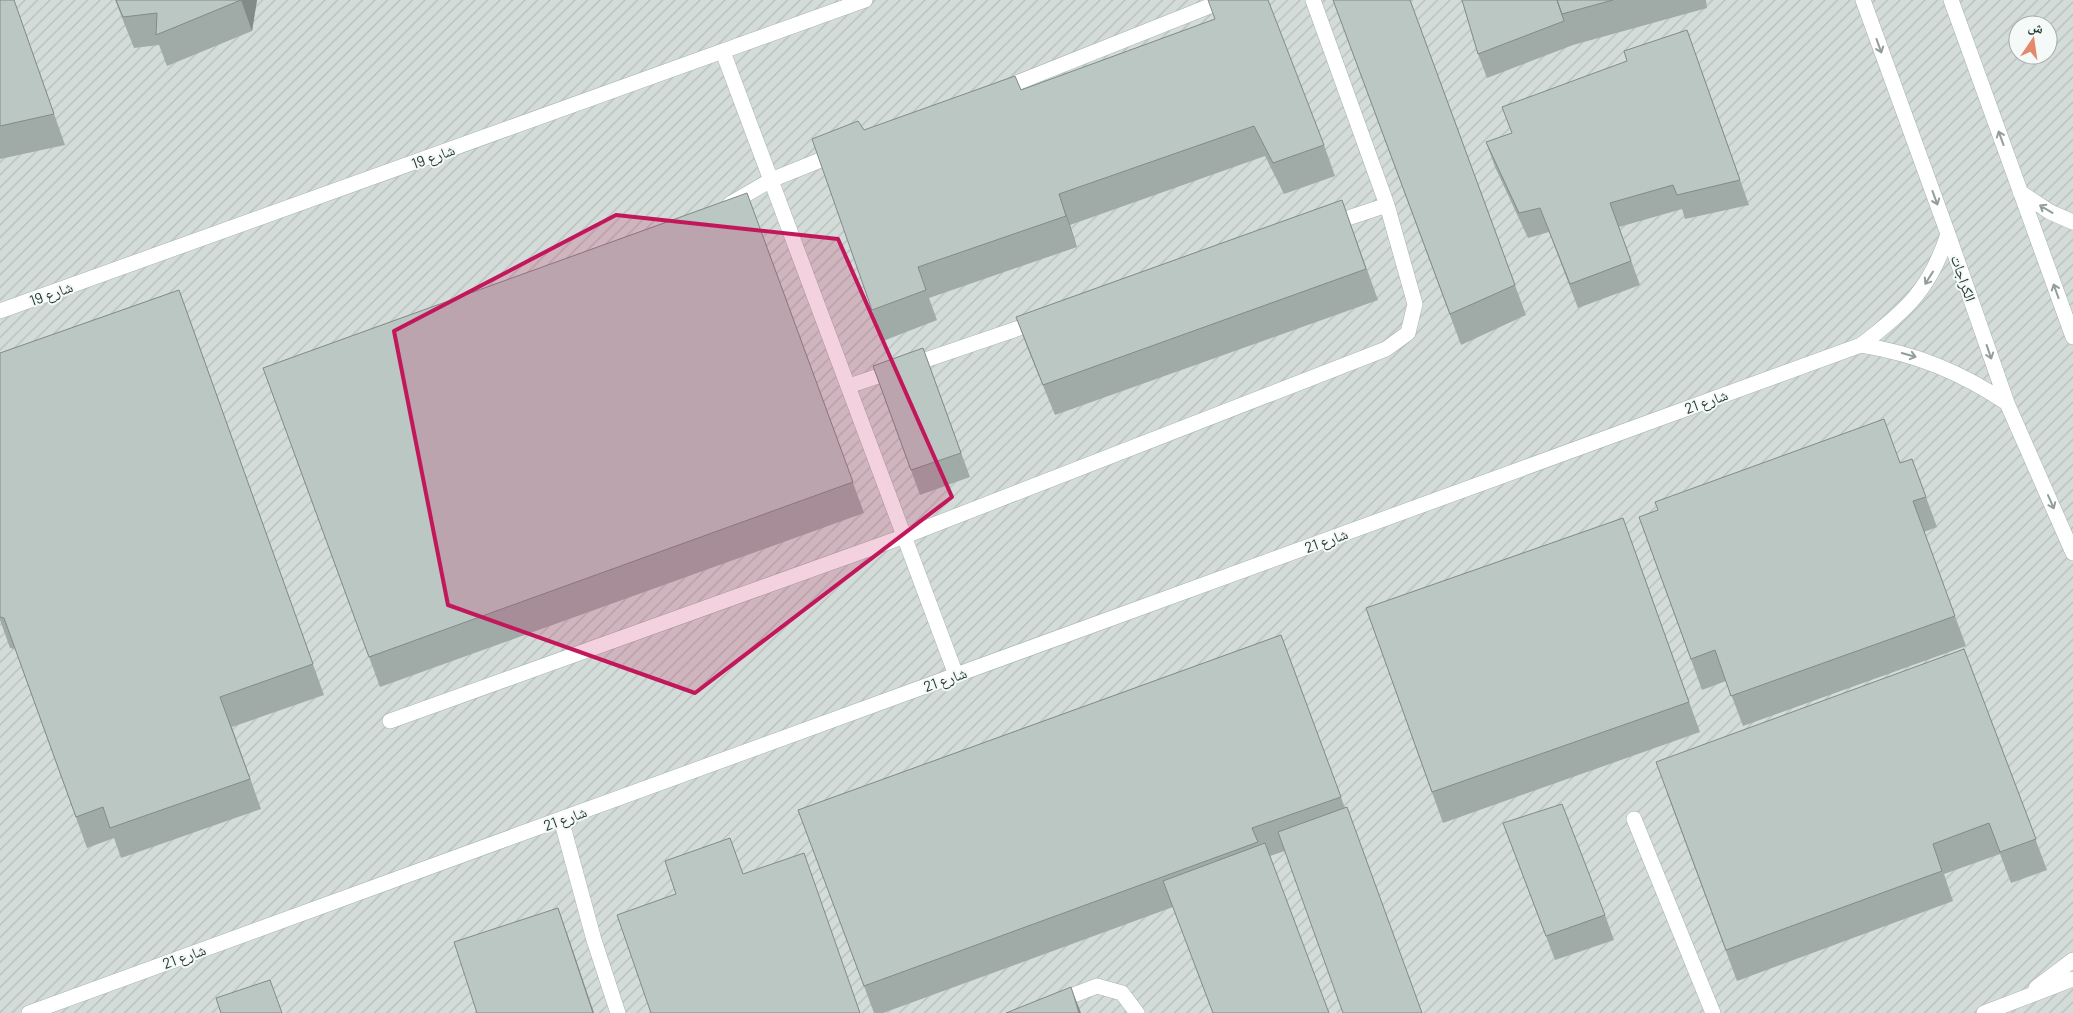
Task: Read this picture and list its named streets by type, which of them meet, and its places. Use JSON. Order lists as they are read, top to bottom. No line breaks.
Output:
{"streets":{"street":["شارع 19","الكراجات","شارع 21"]},"crossings":[["الكراجات","شارع 21"]],"north":"top"}
